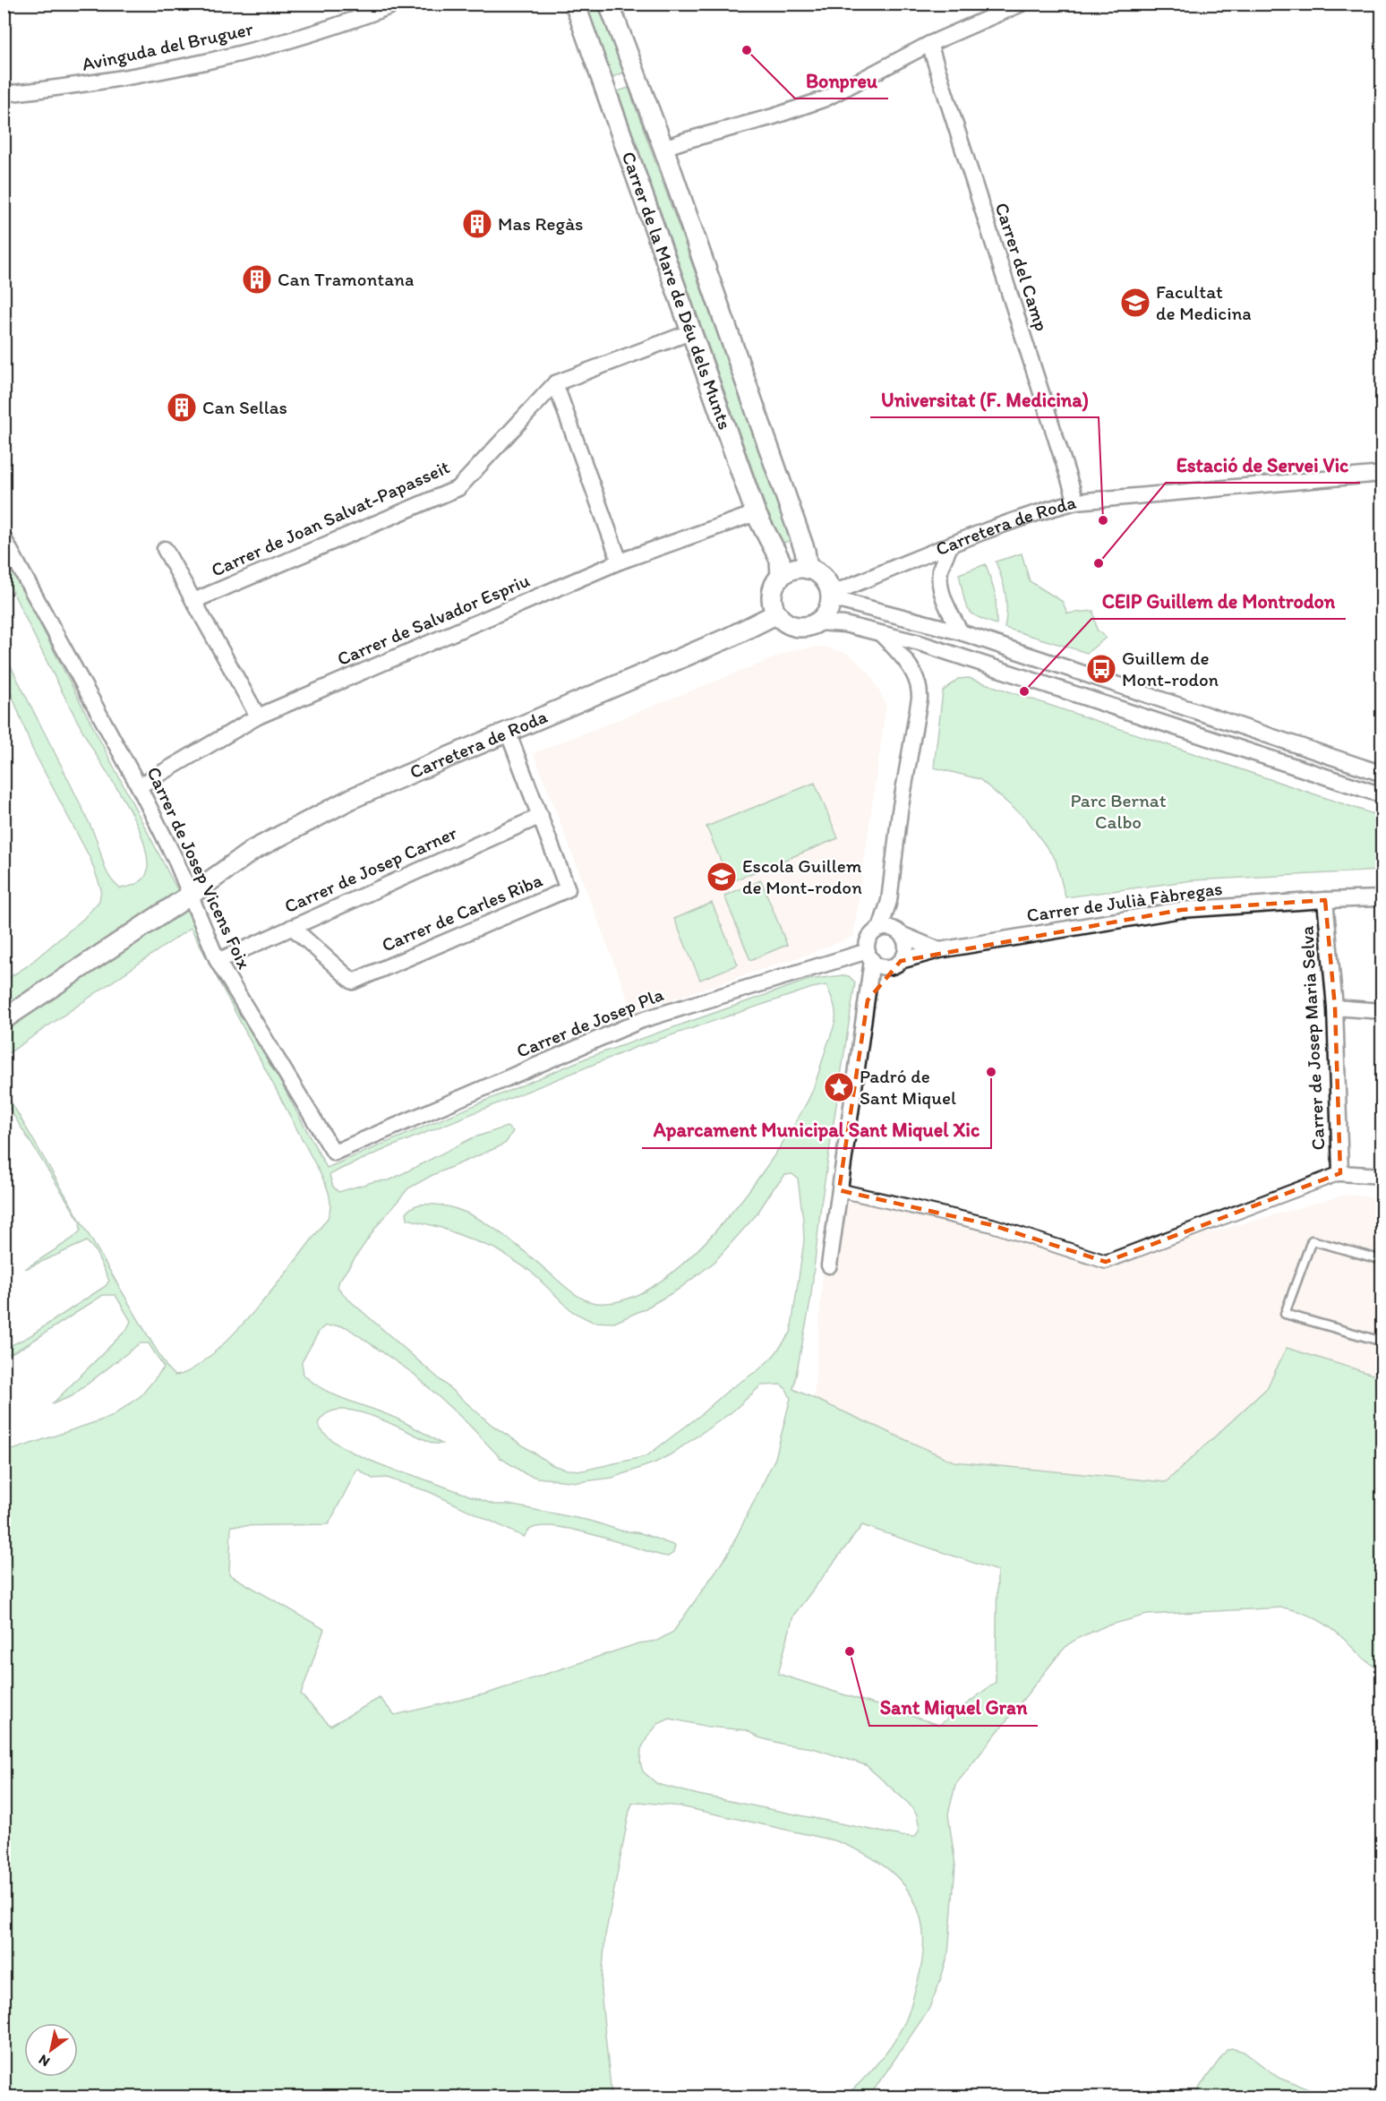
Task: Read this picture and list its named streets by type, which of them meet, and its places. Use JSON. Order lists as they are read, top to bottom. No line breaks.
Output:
{"streets":{"street":["Avinguda del Bruguer","Carrer del Camp","Carrer de la Mare de Déu dels Munts","Carrer de Joan Salvat-Papasseit","Carretera de Roda","Carrer de Salvador Espriu","Carrer de Josep Vicens Foix","Carrer de Josep Carner","Carrer de Julià Fàbregas","Carrer de Carles Riba","Carrer de Josep Pla","Carrer de Josep Maria Selva"]},"crossings":[["Carrer del Camp","Carretera de Roda"],["Carrer de la Mare de Déu dels Munts","Carrer de Joan Salvat-Papasseit"],["Carrer de la Mare de Déu dels Munts","Carretera de Roda"],["Carrer de la Mare de Déu dels Munts","Carrer de Salvador Espriu"],["Carretera de Roda","Carrer de Josep Vicens Foix"],["Carretera de Roda","Carrer de Carles Riba"],["Carrer de Salvador Espriu","Carrer de Josep Vicens Foix"],["Carrer de Josep Vicens Foix","Carrer de Josep Carner"],["Carrer de Josep Vicens Foix","Carrer de Josep Pla"],["Carrer de Josep Carner","Carrer de Carles Riba"],["Carrer de Julià Fàbregas","Carrer de Josep Pla"],["Carrer de Julià Fàbregas","Carrer de Josep Maria Selva"]],"parks":["Parc Bernat Calbo"],"places":{"other":["Bonpreu","Universitat (F. Medicina)","Estació de Servei Vic","CEIP Guillem de Montrodon","Aparcament Municipal Sant Miquel Xic","Sant Miquel Gran"],"building":["Mas Regàs","Can Tramontana","Can Sellas"],"school or university":["Facultat de Medicina","Escola Guillem de Mont-rodon"],"bus stop":["Guillem de Mont-rodon"],"place":["Padró de Sant Miquel"]},"north":"bottom left"}
